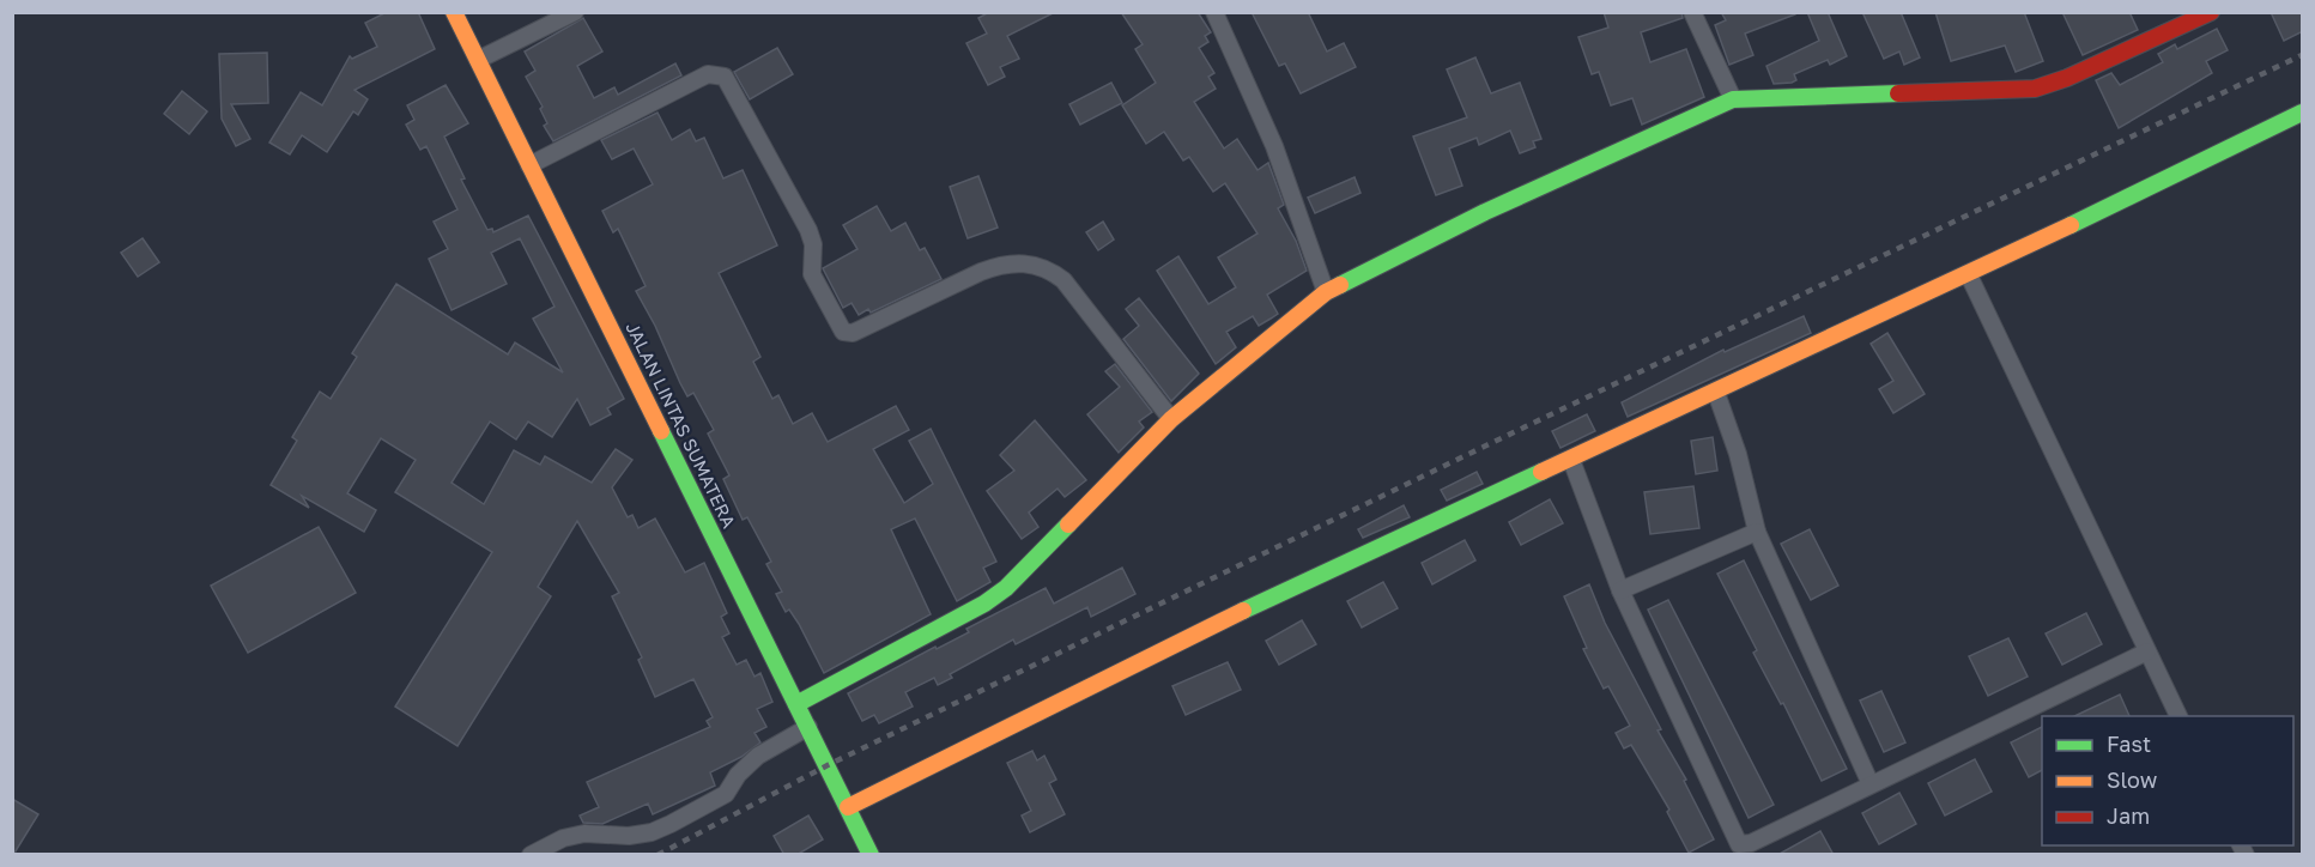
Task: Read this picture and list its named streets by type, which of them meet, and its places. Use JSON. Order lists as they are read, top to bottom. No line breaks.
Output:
{"streets":{"main road":["JALAN LINTAS SUMATERA"]},"legend":["Fast","Slow","Jam"]}
